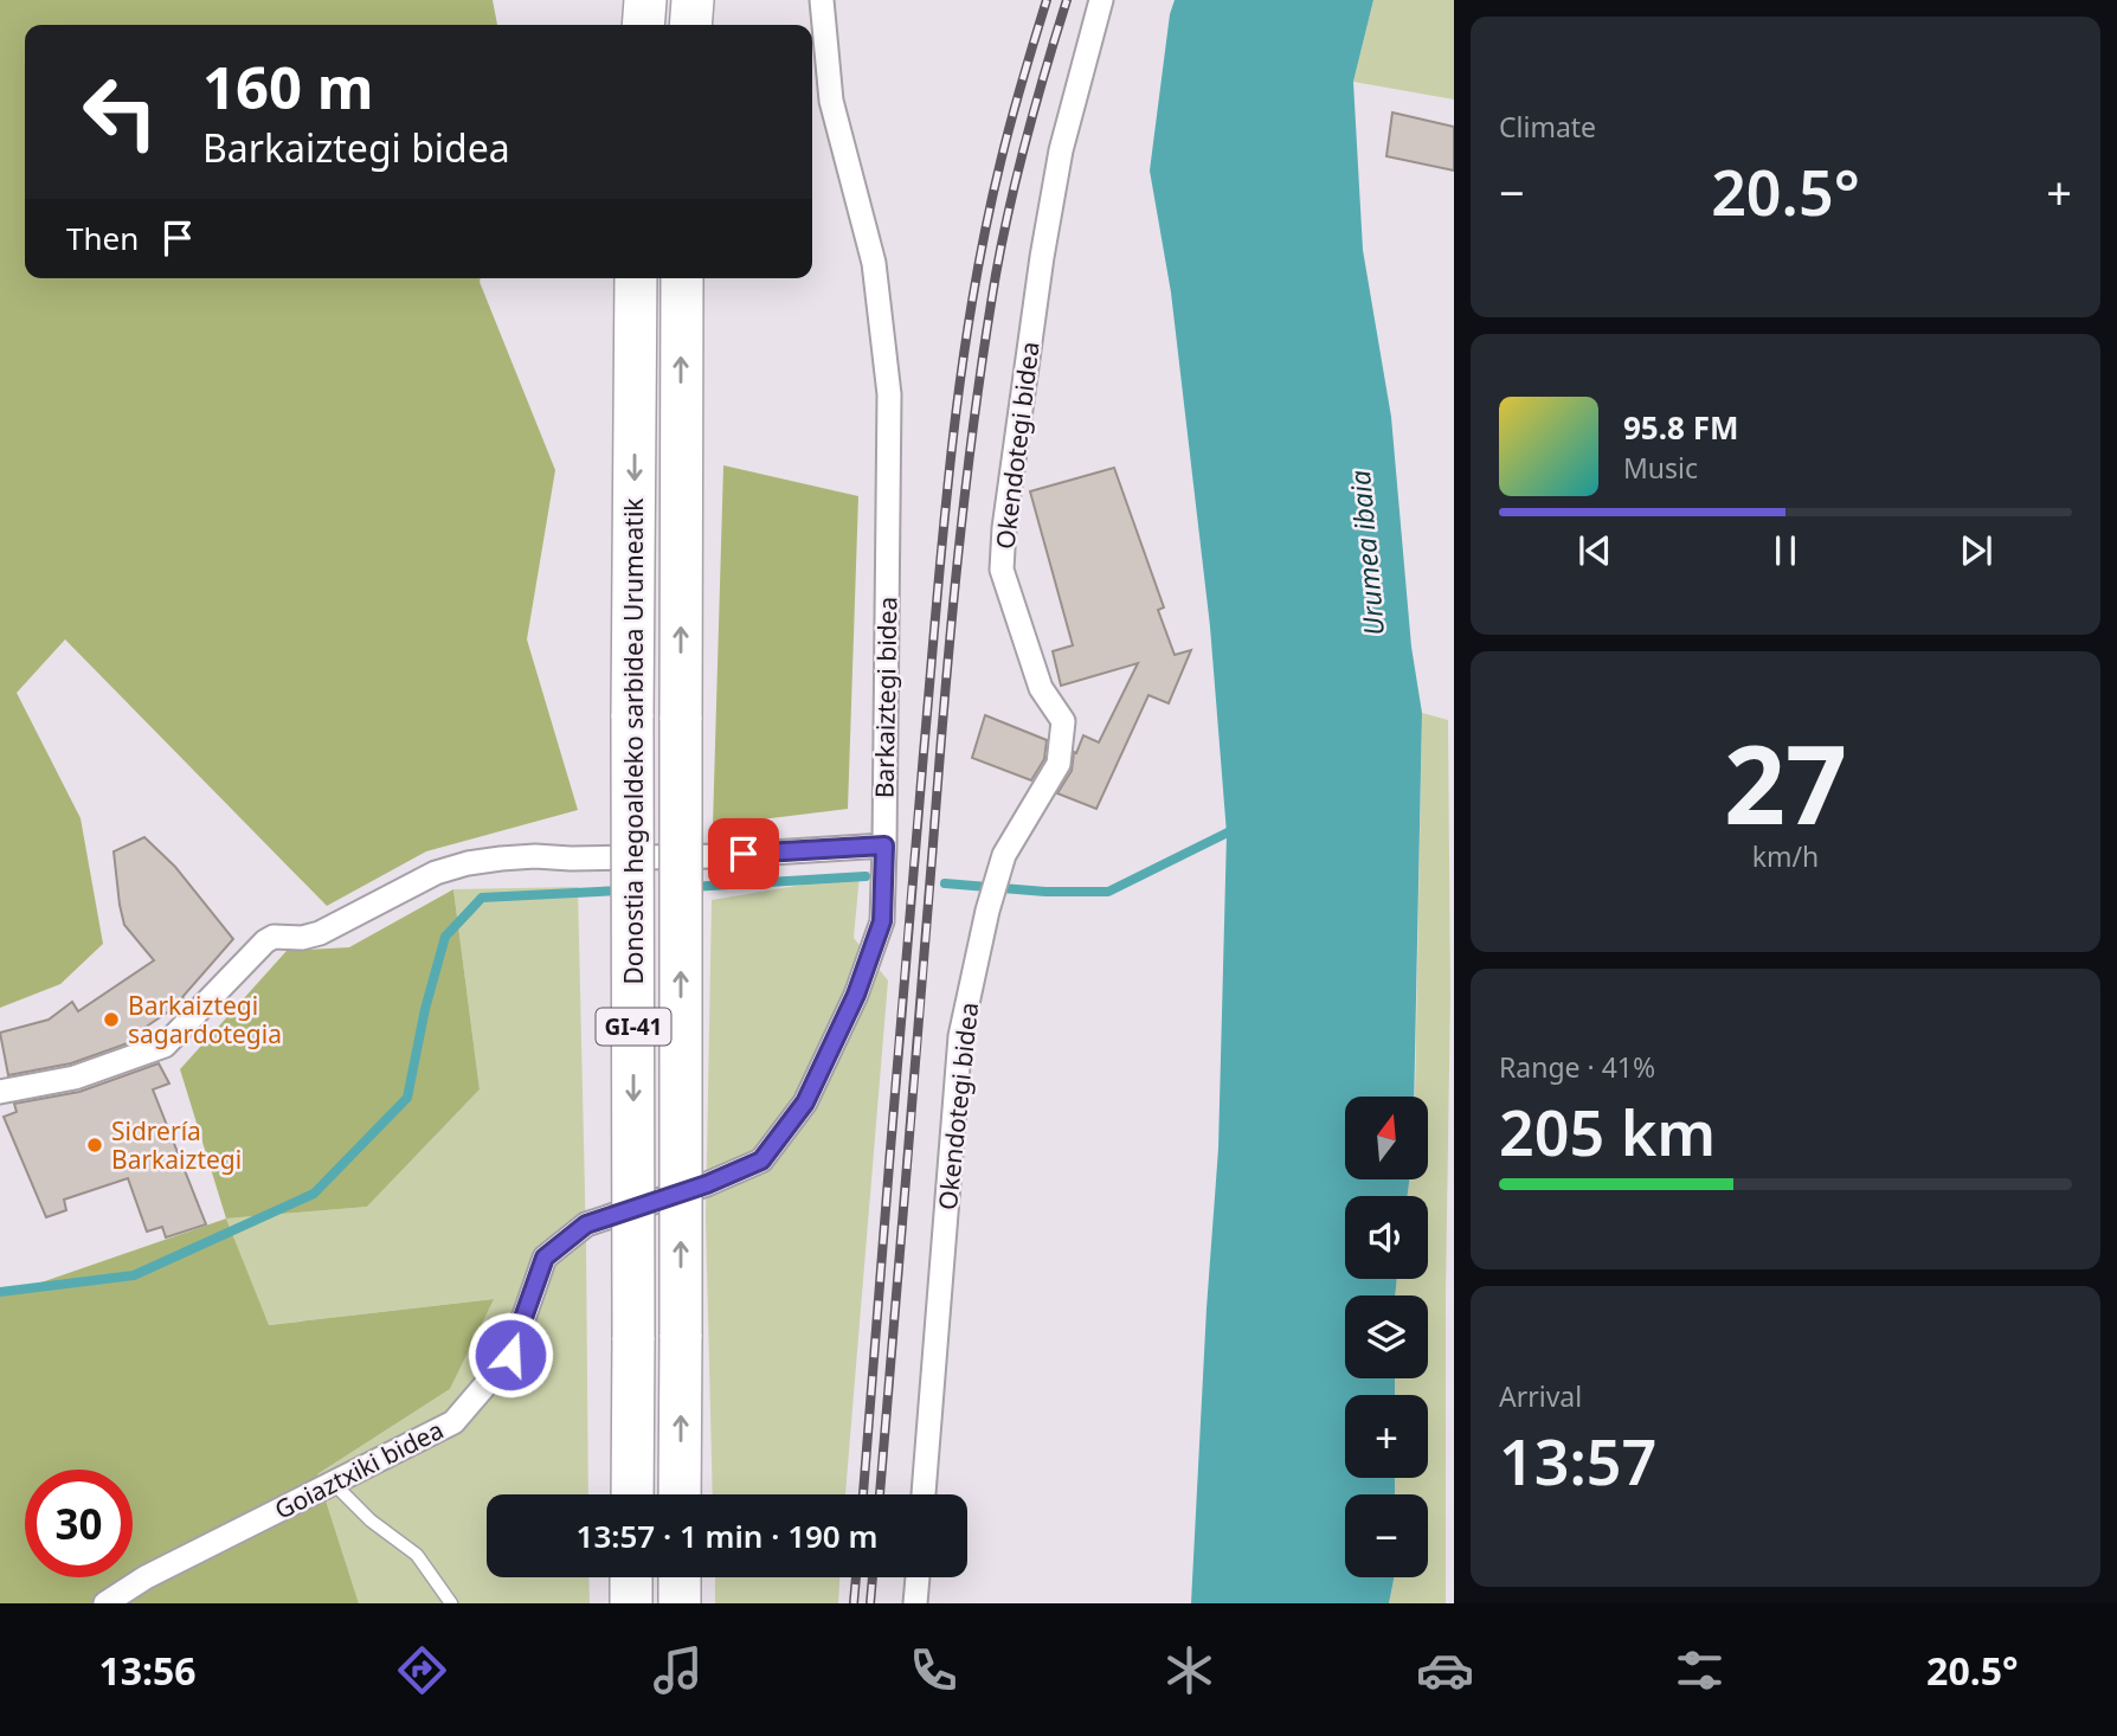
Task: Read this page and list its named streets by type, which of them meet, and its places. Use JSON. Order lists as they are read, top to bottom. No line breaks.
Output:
{"streets":{"highway":["Donostia hegoaldeko sarbidea Urumeatik","GI-41"],"street":["Okendotegi bidea","Barkaiztegi bidea","Goiaztxiki bidea"]},"crossings":[["Barkaiztegi bidea","Goiaztxiki bidea"]],"water":["Urumea ibaia"],"places":["Barkaiztegi sagardotegia","Sidrería Barkaiztegi"],"north":"top","page":{"tile":["Climate",["27","km/h"],["Range · 41%","205 km"],["Arrival","13:57"]],"turn":["160 m","Barkaiztegi bidea"],"heat":["−","20.5°","+"],"then":"Then","song":["95.8 FM","Music"],"map_buttons":["+","−"],"limit":"30","trip":"13:57 · 1 min · 190 m","tabs":["13:56","20.5°"]}}
